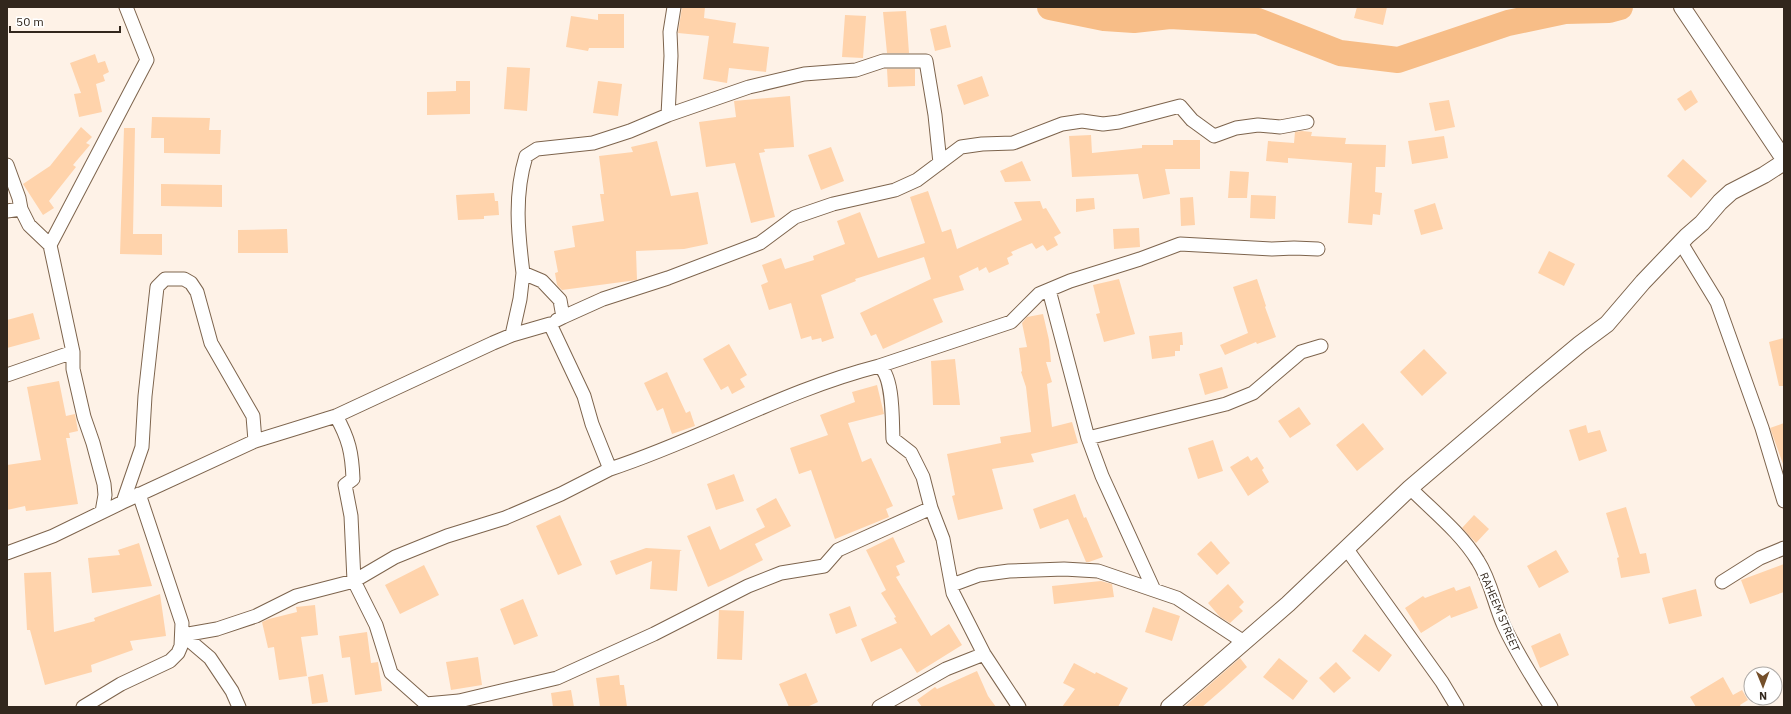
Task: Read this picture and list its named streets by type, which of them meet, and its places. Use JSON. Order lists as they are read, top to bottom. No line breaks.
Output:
{"streets":{"street":["RAHEEM STREET"]},"scale_bar":"50 m","north":"bottom"}
